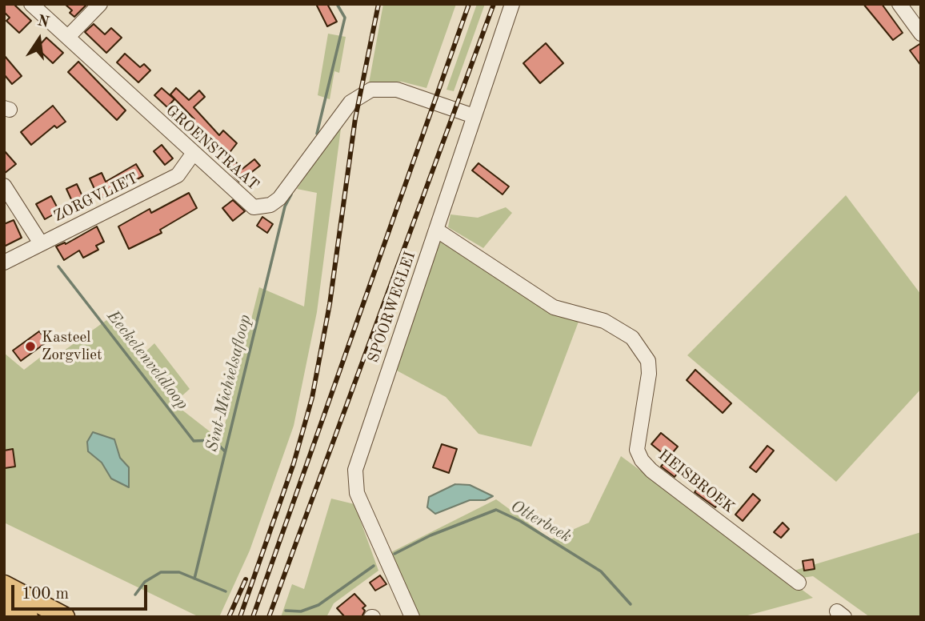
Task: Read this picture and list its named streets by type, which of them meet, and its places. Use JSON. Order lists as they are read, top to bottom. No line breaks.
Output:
{"streets":{"street":["GROENSTRAAT","ZORGVLIET","SPOORWEGLEI","HEISBROEK"]},"crossings":[["GROENSTRAAT","ZORGVLIET"],["GROENSTRAAT","SPOORWEGLEI"],["SPOORWEGLEI","HEISBROEK"]],"water":["Eeckelenveldloop","Sint-Michielsafloop","Otterbeek"],"places":["Kasteel Zorgvliet"],"scale_bar":"100 m","north":"top"}
